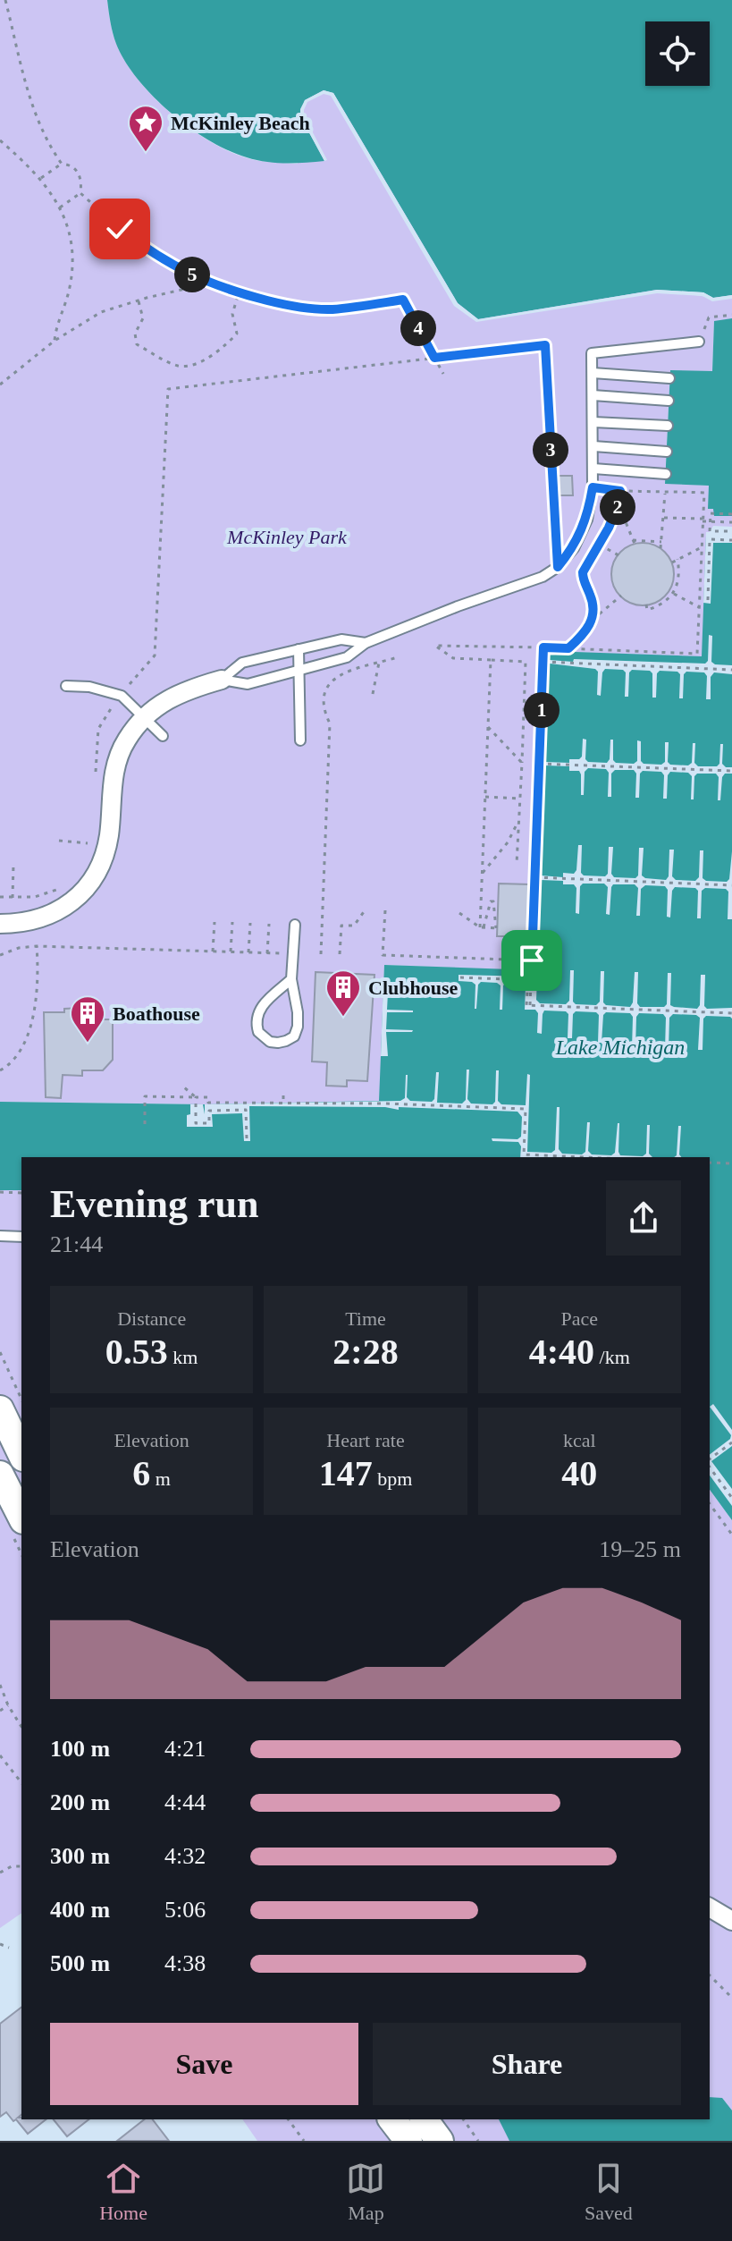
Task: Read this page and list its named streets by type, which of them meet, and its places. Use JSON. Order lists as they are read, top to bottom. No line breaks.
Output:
{"water":["Lake Michigan"],"parks":["McKinley Park"],"places":{"place":["McKinley Beach"],"building":["Clubhouse","Boathouse"]},"page":{"pins":["5","4","3","2","1"],"heading":["Evening run","21:44"],"stats":[["Distance","0.53 km"],["Time","2:28"],["Pace","4:40 /km"],["Elevation","6 m"],["Heart rate","147 bpm"],["kcal","40"]],"chart":["Elevation","19–25 m"],"list":[{"name":"100 m","note":"4:21"},{"name":"200 m","note":"4:44"},{"name":"300 m","note":"4:32"},{"name":"400 m","note":"5:06"},{"name":"500 m","note":"4:38"}],"buttons":["Save","Share"],"tabs":["Home","Map","Saved"]}}
